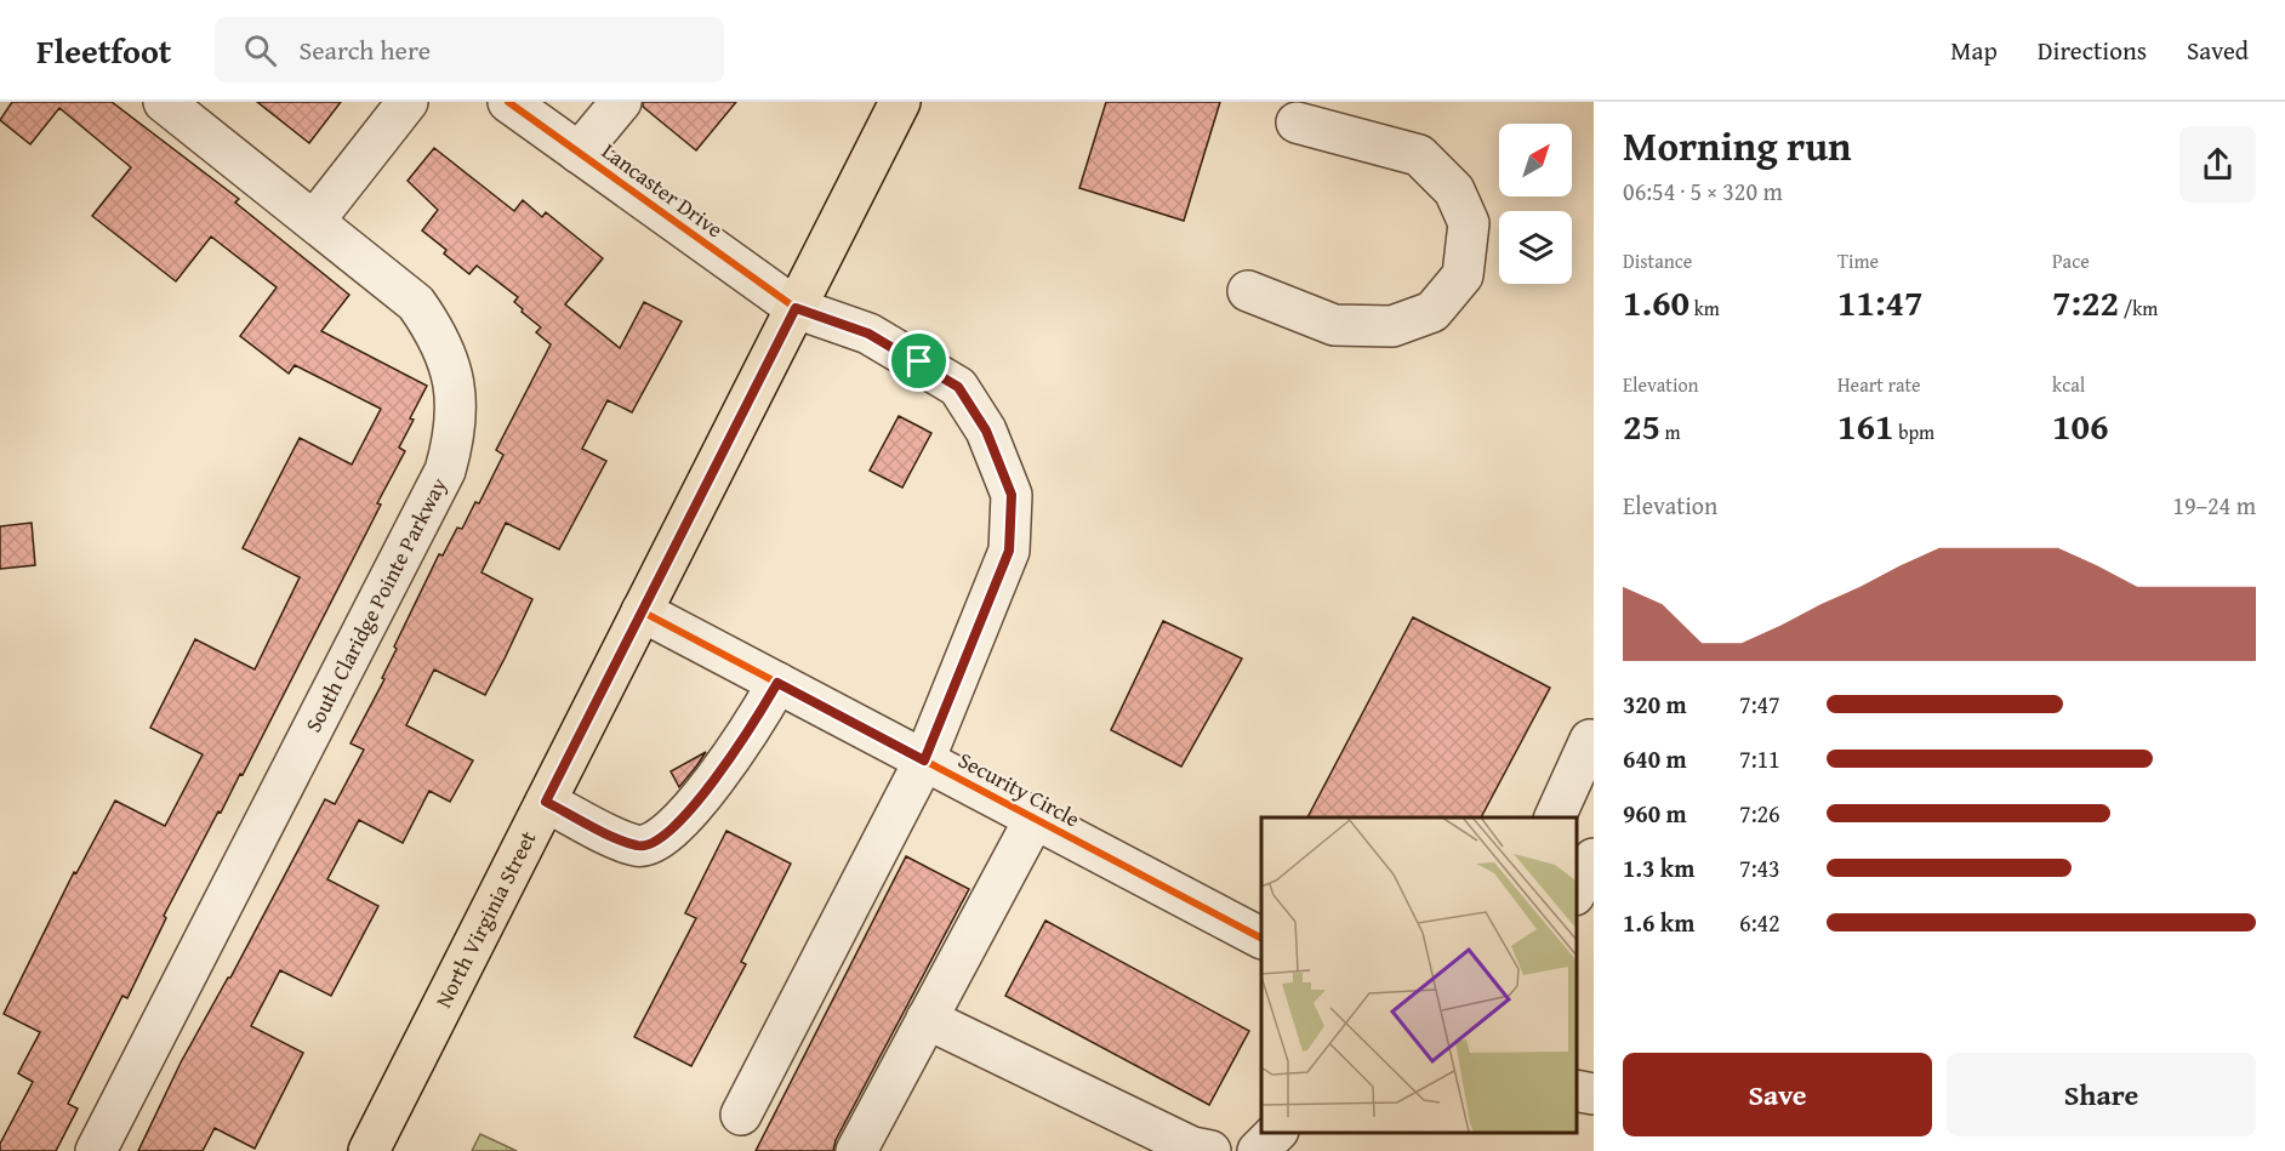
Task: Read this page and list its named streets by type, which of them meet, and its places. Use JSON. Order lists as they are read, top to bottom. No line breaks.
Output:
{"streets":{"main road":["North Virginia Street"],"street":["Lancaster Drive","South Claridge Pointe Parkway","Security Circle"]},"crossings":[["Lancaster Drive","Security Circle"],["Lancaster Drive","North Virginia Street"],["Security Circle","North Virginia Street"]],"north":"top right","page":{"header":"Fleetfoot","search":"Search here","nav":["Map","Directions","Saved"],"heading":["Morning run","06:54 · 5 × 320 m"],"stats":[["Distance","1.60 km"],["Time","11:47"],["Pace","7:22 /km"],["Elevation","25 m"],["Heart rate","161 bpm"],["kcal","106"]],"chart":["Elevation","19–24 m"],"list":[{"name":"320 m","note":"7:47"},{"name":"640 m","note":"7:11"},{"name":"960 m","note":"7:26"},{"name":"1.3 km","note":"7:43"},{"name":"1.6 km","note":"6:42"}],"buttons":["Save","Share"]}}
